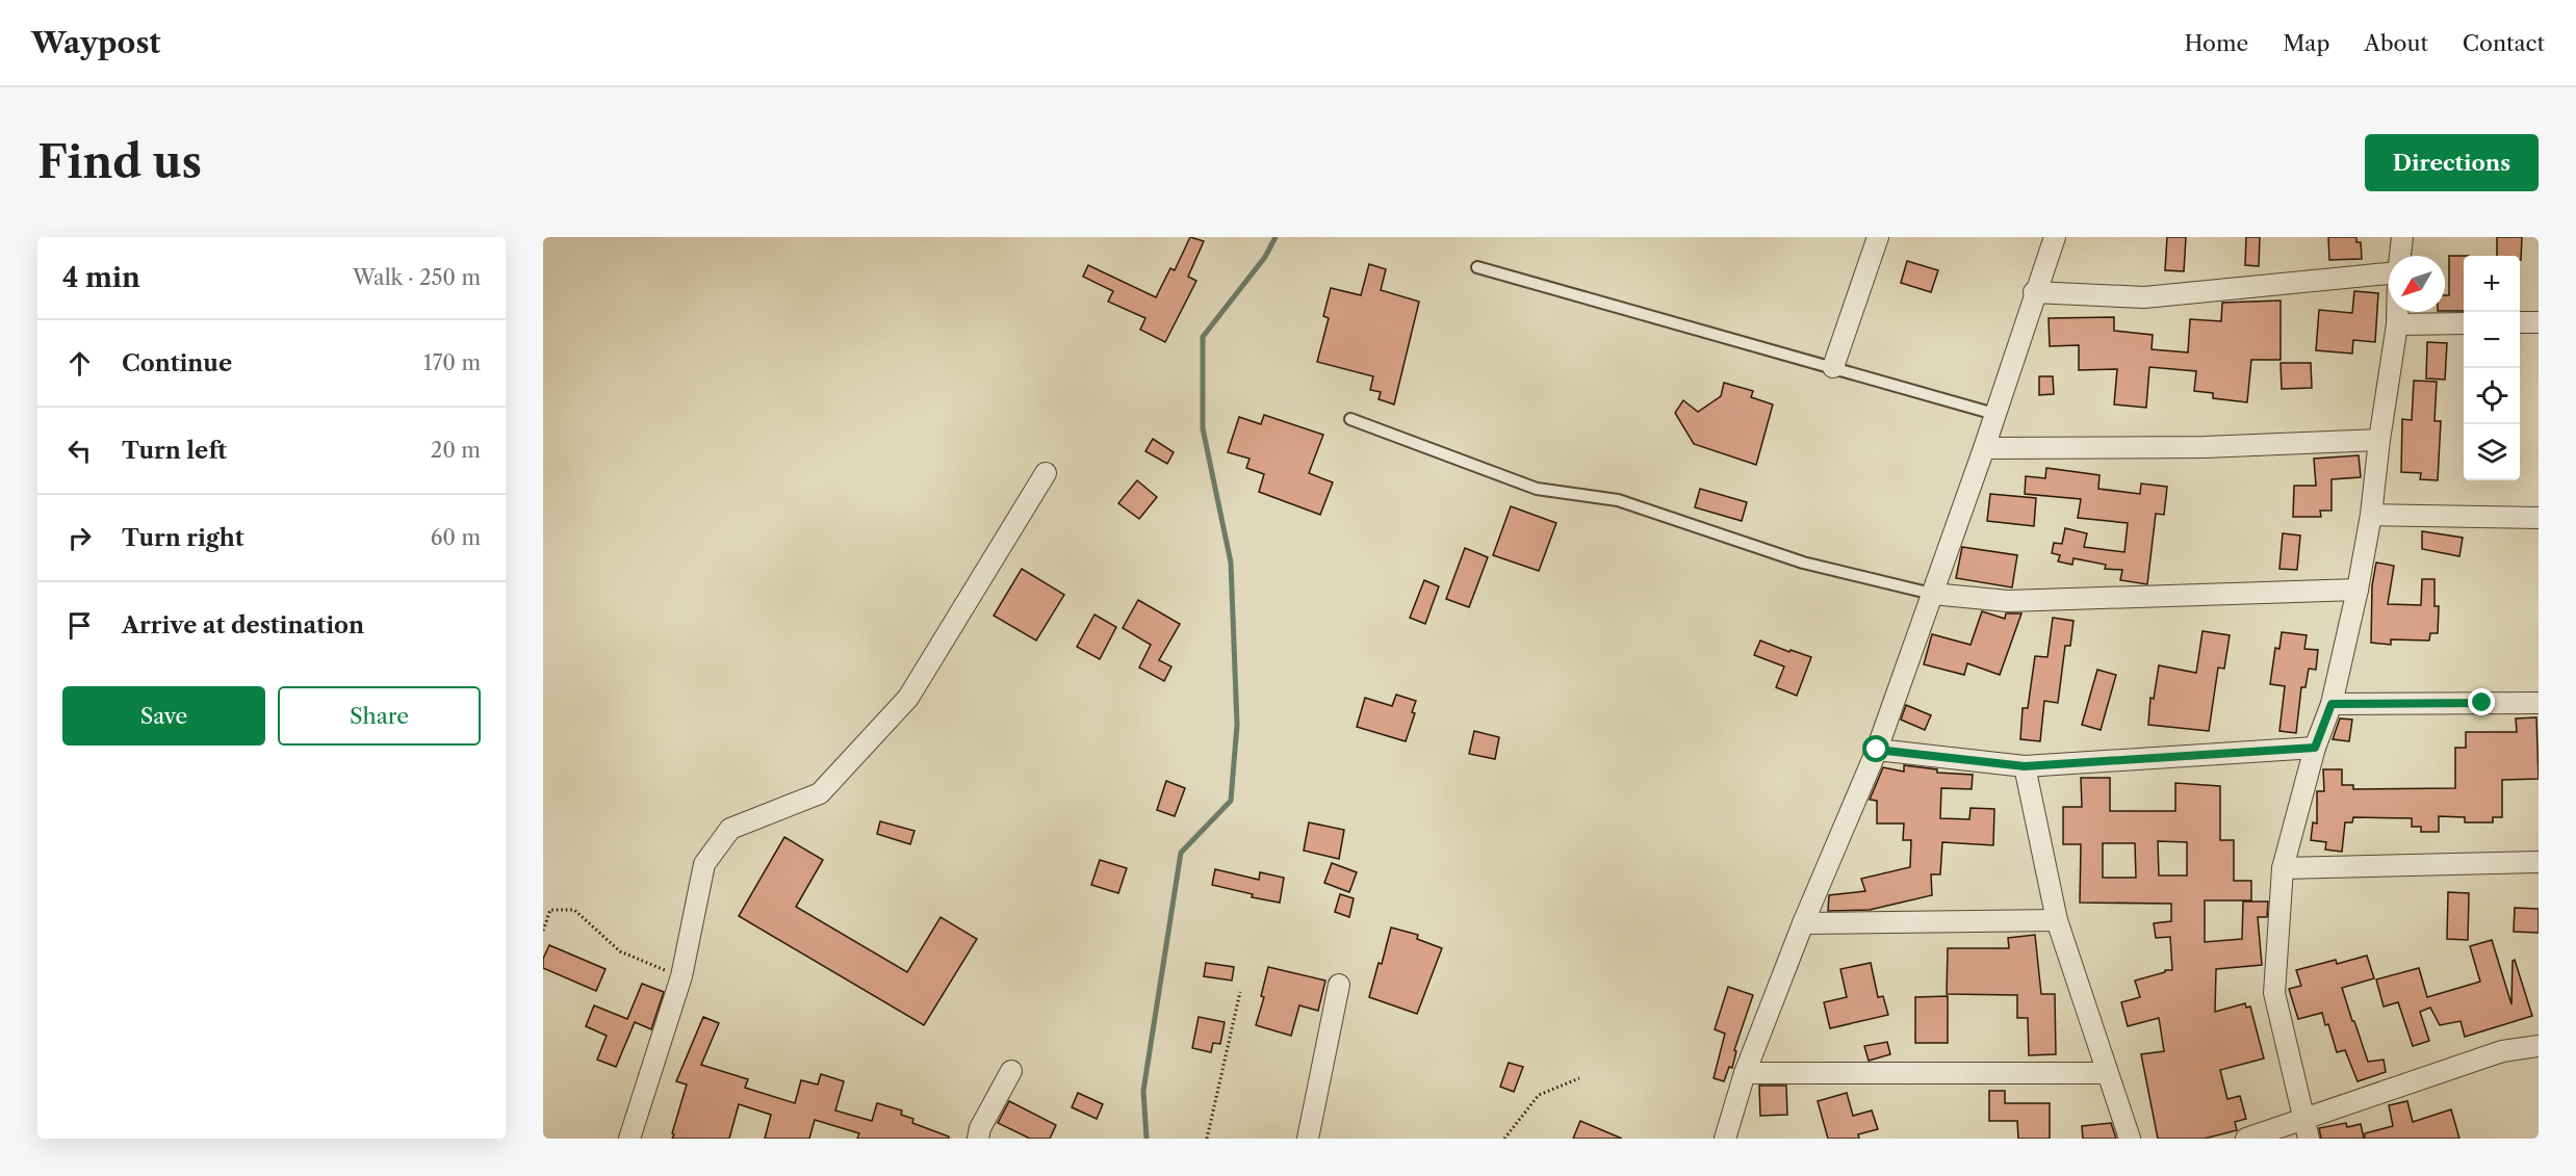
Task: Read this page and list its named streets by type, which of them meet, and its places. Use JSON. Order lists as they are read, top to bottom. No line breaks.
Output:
{"north":"bottom left","page":{"header":"Waypost","nav":["Home","Map","About","Contact"],"buttons":["Directions",["Save","Share"]],"title":"Find us","heading":["4 min","Walk · 250 m"],"map_buttons":["+","−"],"list":[["Continue","170 m"],["Turn left","20 m"],["Turn right","60 m"],"Arrive at destination"]}}
